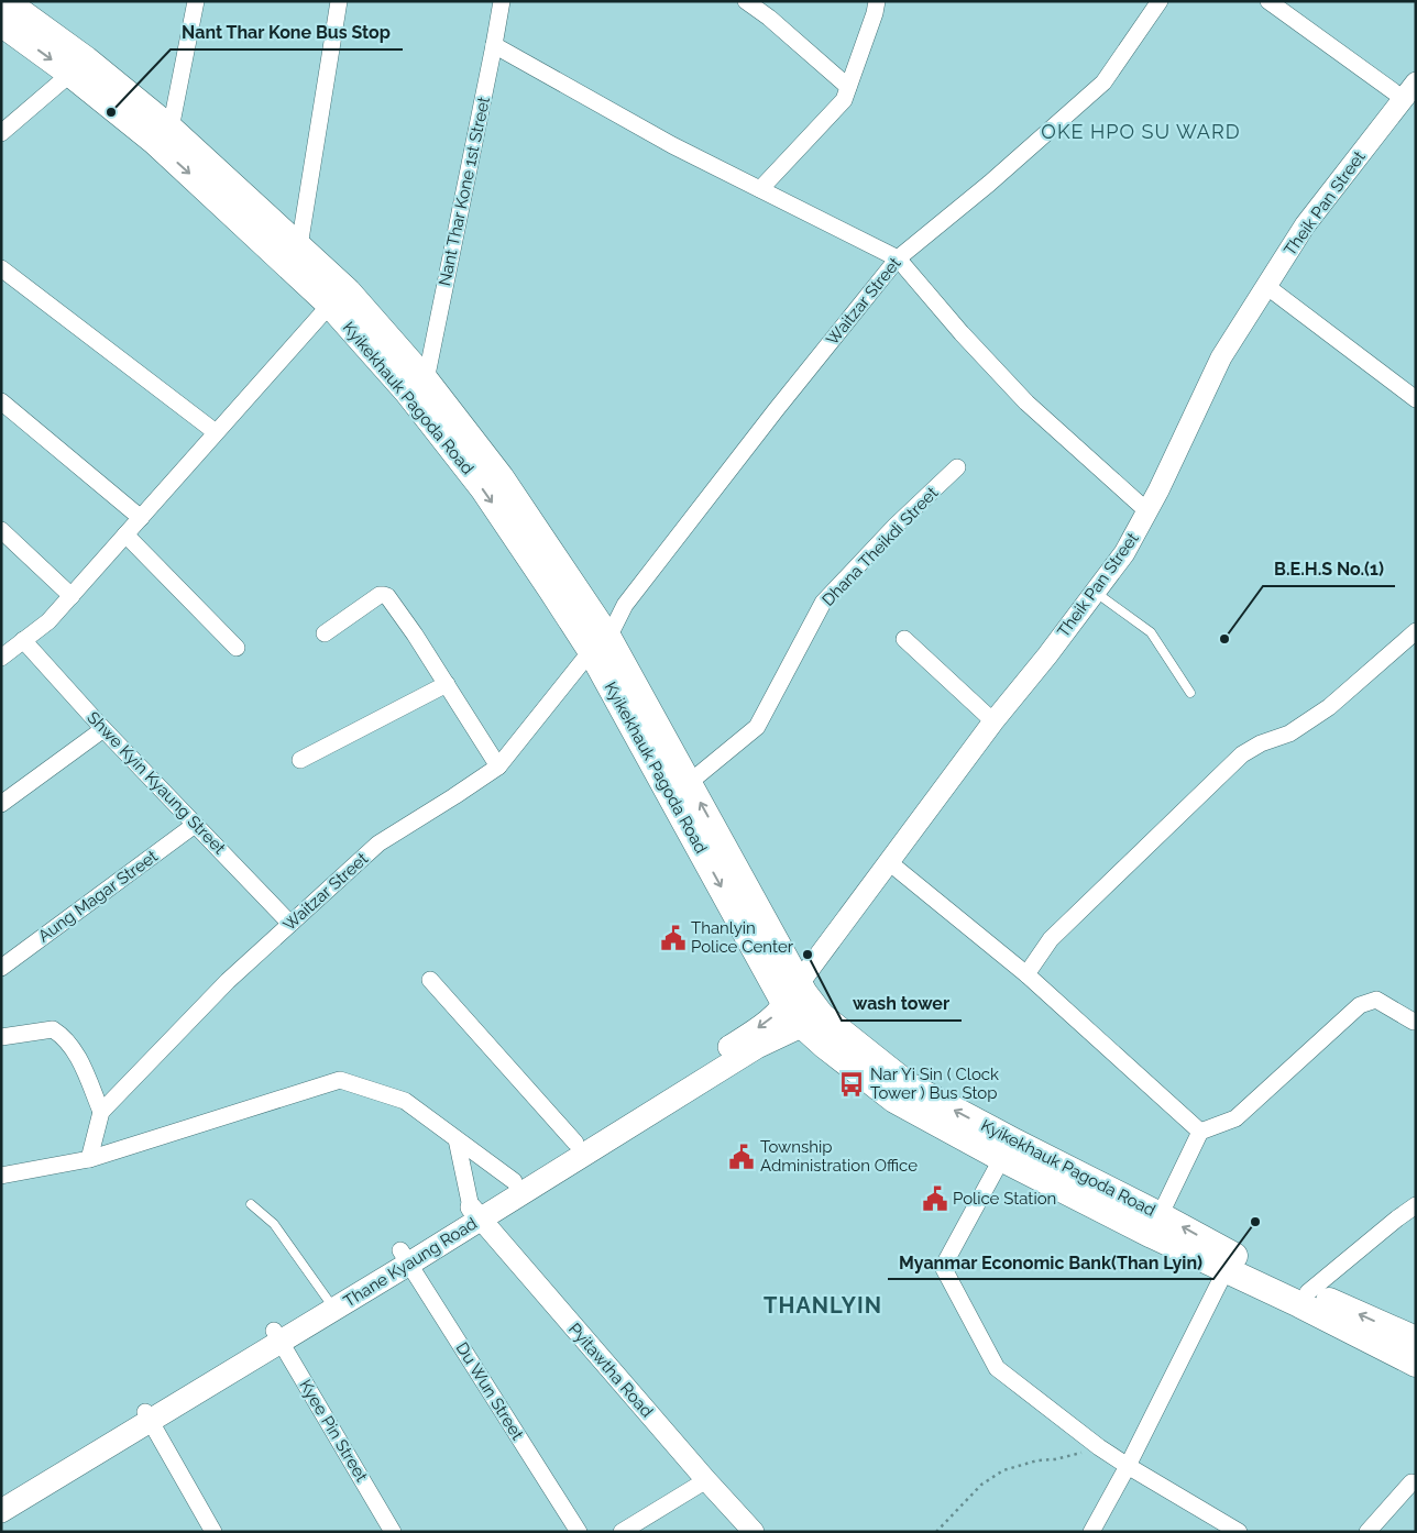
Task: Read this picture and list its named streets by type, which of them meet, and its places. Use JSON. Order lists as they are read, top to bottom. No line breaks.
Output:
{"streets":{"main road":["Kyikekhauk Pagoda Road","Thane Kyaung Road"],"street":["Nant Thar Kone 1st Street","Theik Pan Street","Waitzar Street","Dhana Theikdi Street","Shwe Kyin Kyaung Street","Aung Magar Street","Pyitawtha Road","Du Wun Street","Kyee Pin Street"]},"crossings":[["Nant Thar Kone 1st Street","Kyikekhauk Pagoda Road"],["Theik Pan Street","Kyikekhauk Pagoda Road"],["Theik Pan Street","Thane Kyaung Road"],["Waitzar Street","Kyikekhauk Pagoda Road"],["Waitzar Street","Shwe Kyin Kyaung Street"],["Kyikekhauk Pagoda Road","Dhana Theikdi Street"],["Kyikekhauk Pagoda Road","Thane Kyaung Road"],["Shwe Kyin Kyaung Street","Aung Magar Street"],["Thane Kyaung Road","Pyitawtha Road"],["Thane Kyaung Road","Du Wun Street"],["Thane Kyaung Road","Kyee Pin Street"]],"districts":["OKE HPO SU WARD","THANLYIN"],"places":{"other":["Nant Thar Kone Bus Stop","B.E.H.S No.(1)","wash tower","Myanmar Economic Bank(Than Lyin)"],"public building":["Thanlyin Police Center","Township Administration Office","Police Station"],"bus stop":["Nar Yi Sin ( Clock Tower ) Bus Stop"]}}
